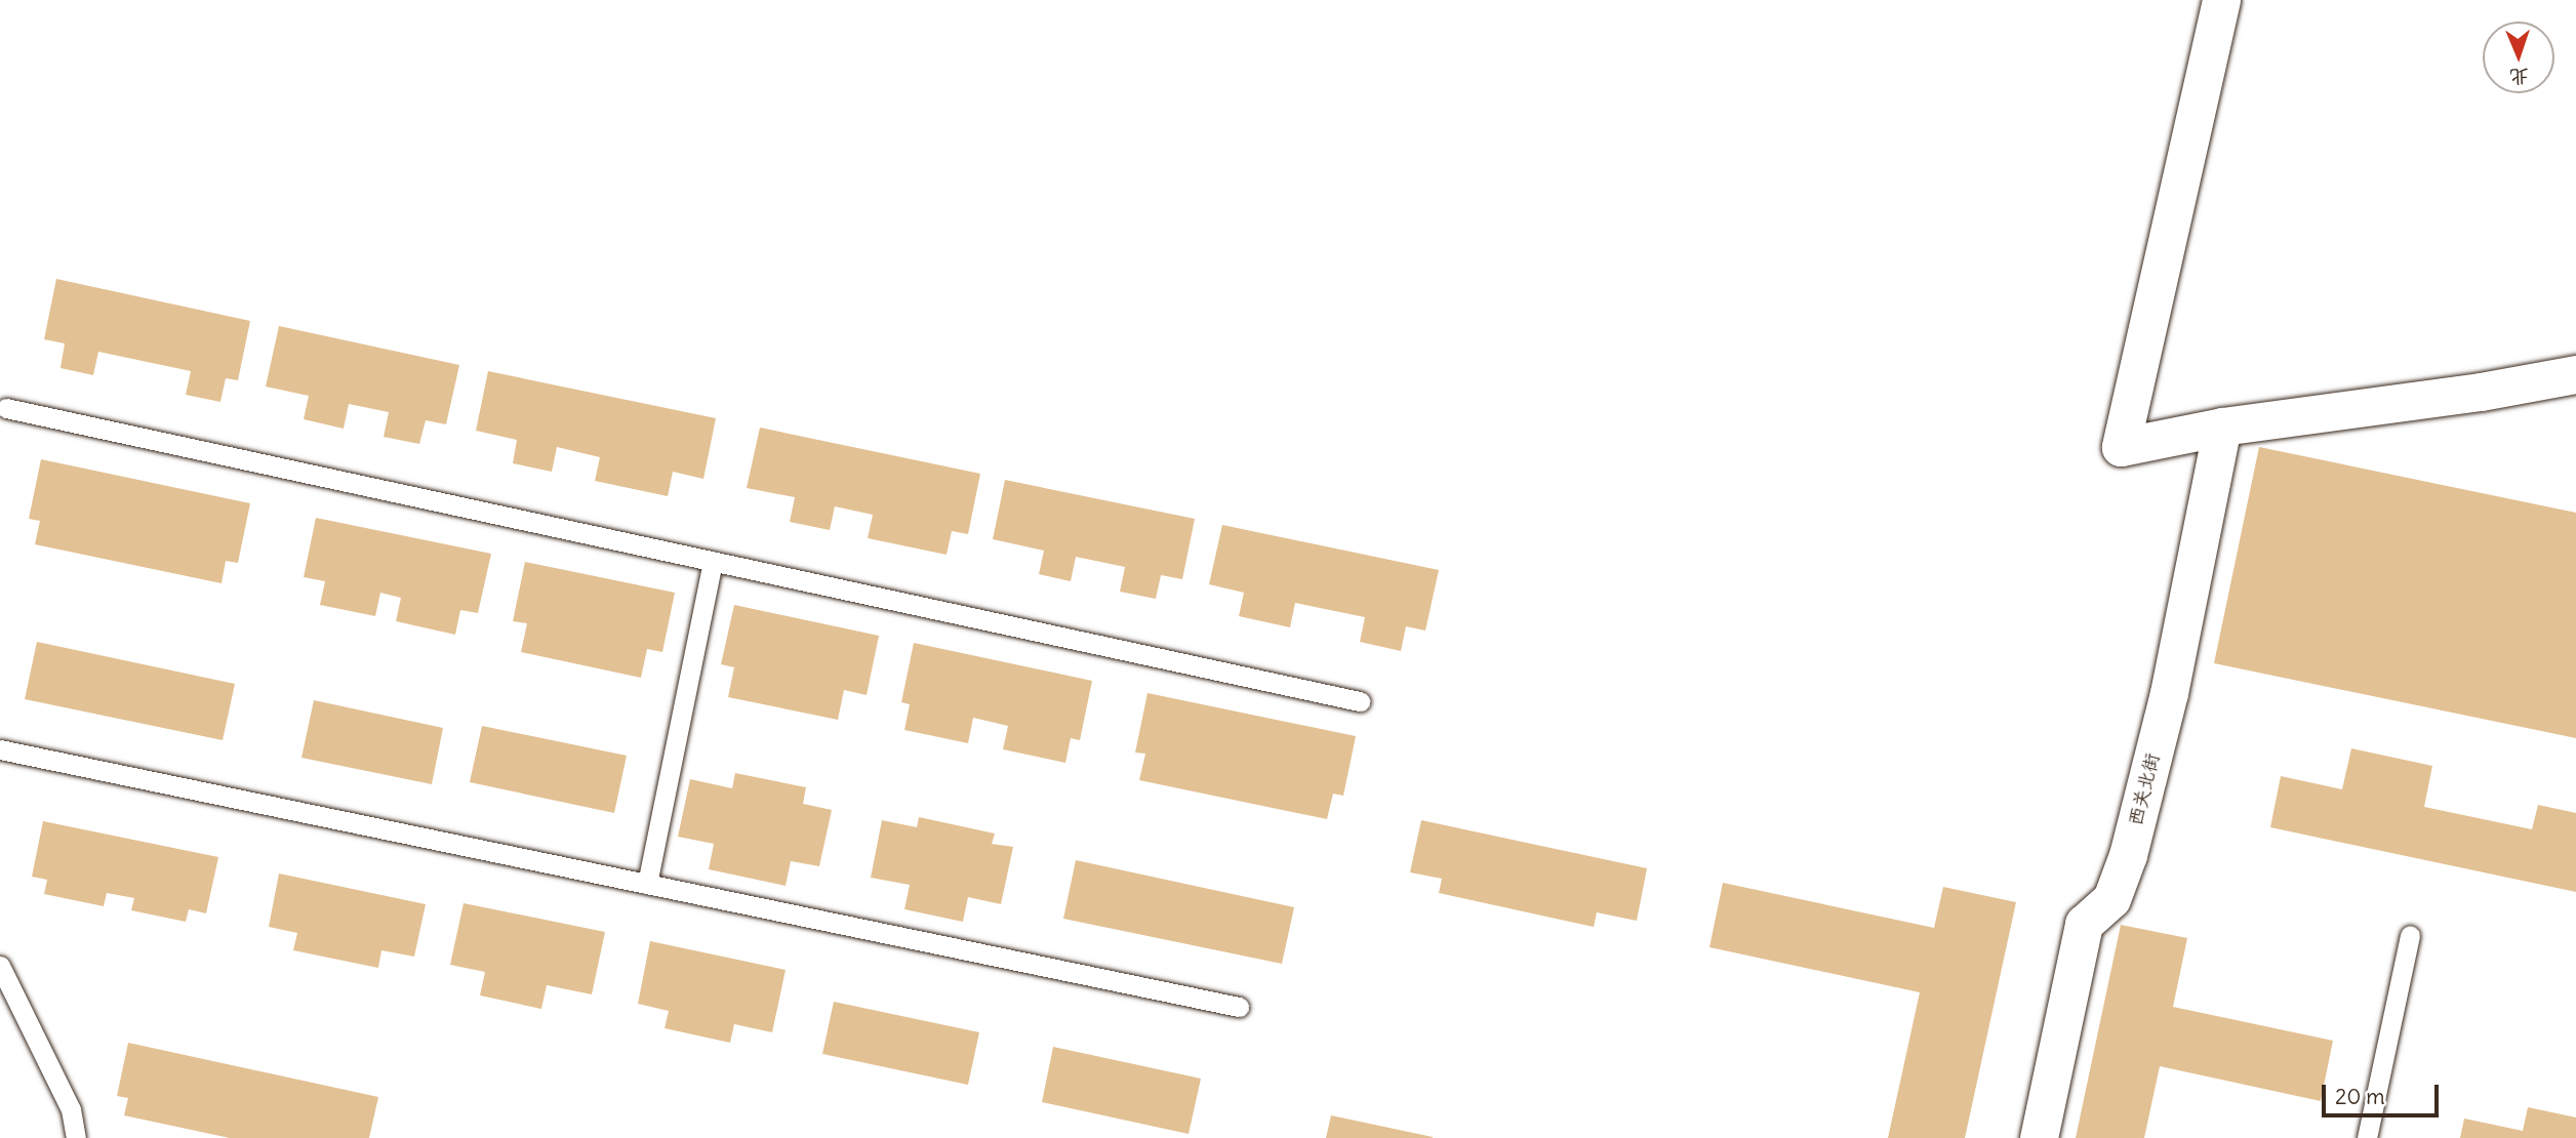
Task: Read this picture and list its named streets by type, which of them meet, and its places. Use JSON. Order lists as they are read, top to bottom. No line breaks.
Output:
{"streets":{"street":["西关北街"]},"scale_bar":"20 m","north":"bottom"}
